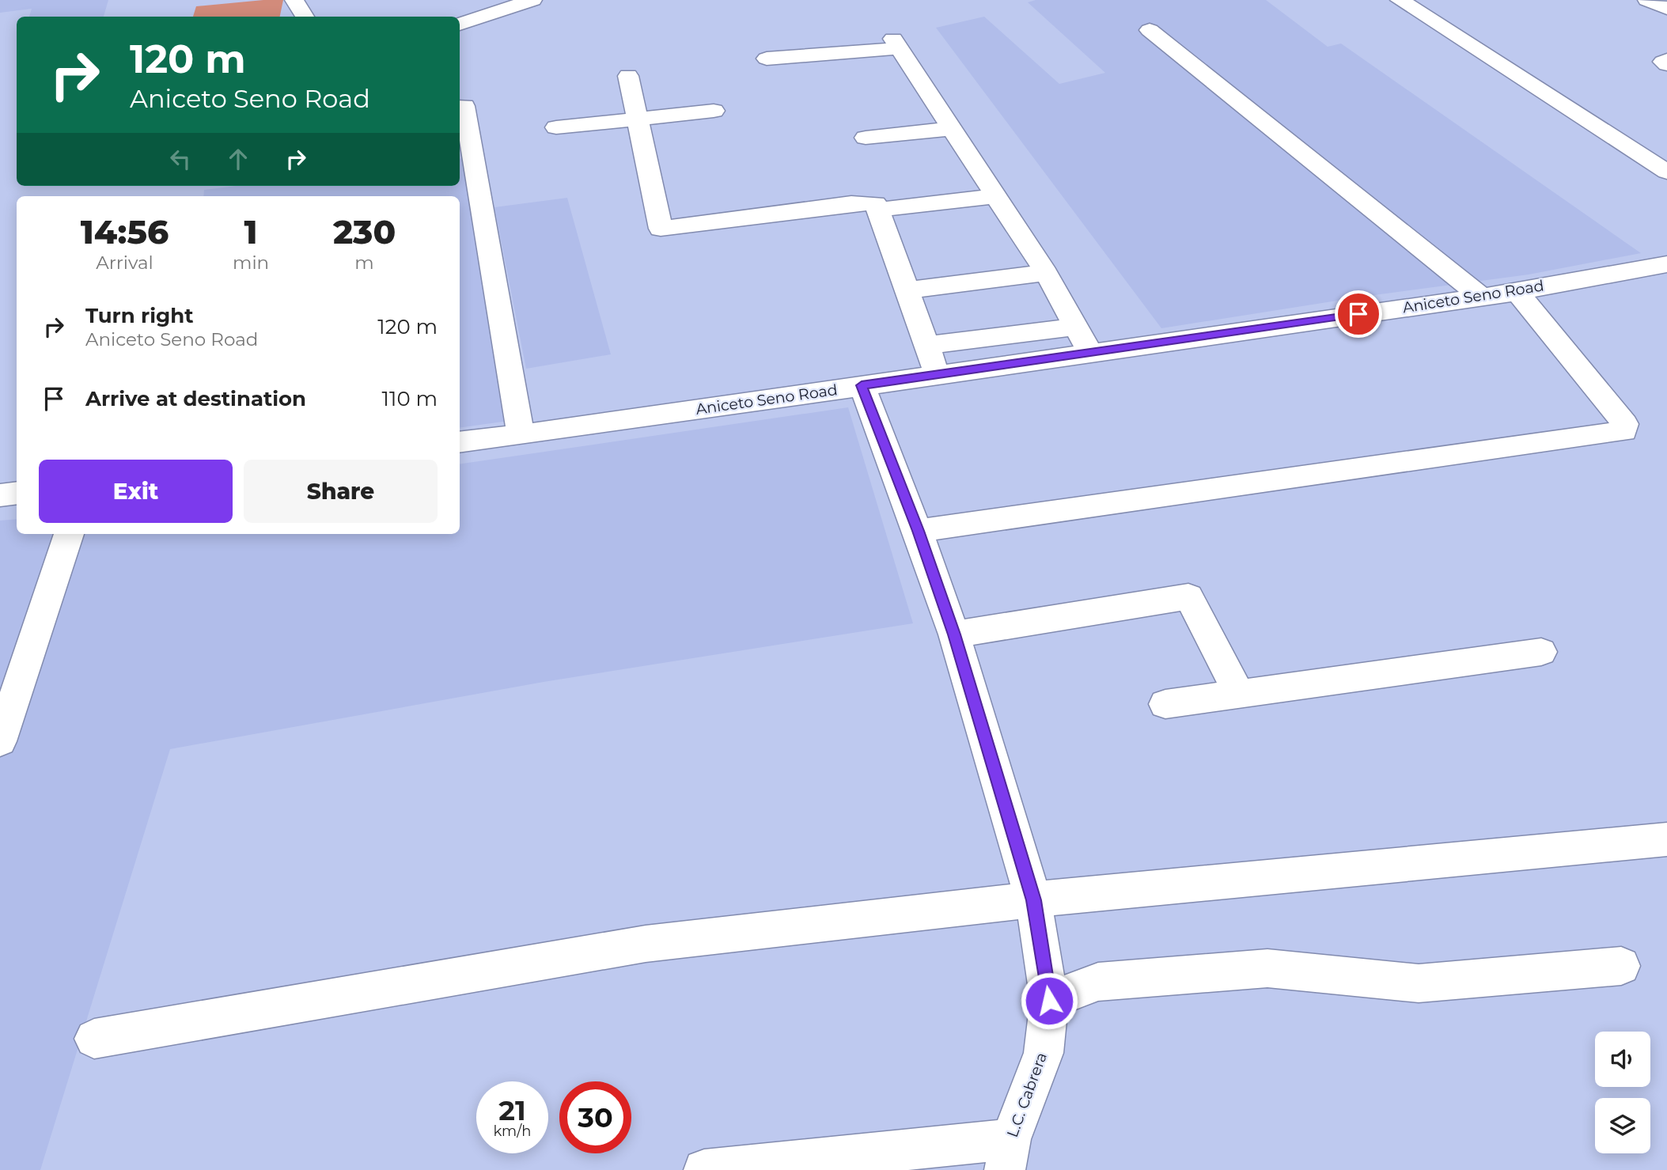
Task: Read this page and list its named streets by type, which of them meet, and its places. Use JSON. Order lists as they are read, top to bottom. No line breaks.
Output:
{"streets":{"street":["Aniceto Seno Road","L.C. Cabrera"]},"crossings":[["Aniceto Seno Road","L.C. Cabrera"]],"page":{"turn":["120 m","Aniceto Seno Road"],"eta":["14:56","Arrival","1","min","230","m"],"list":[{"name":"Turn right","note":"Aniceto Seno Road","value":"120 m"},{"name":"Arrive at destination","value":"110 m"}],"buttons":["Exit","Share"],"speed":"21 km/h","limit":"30"}}
